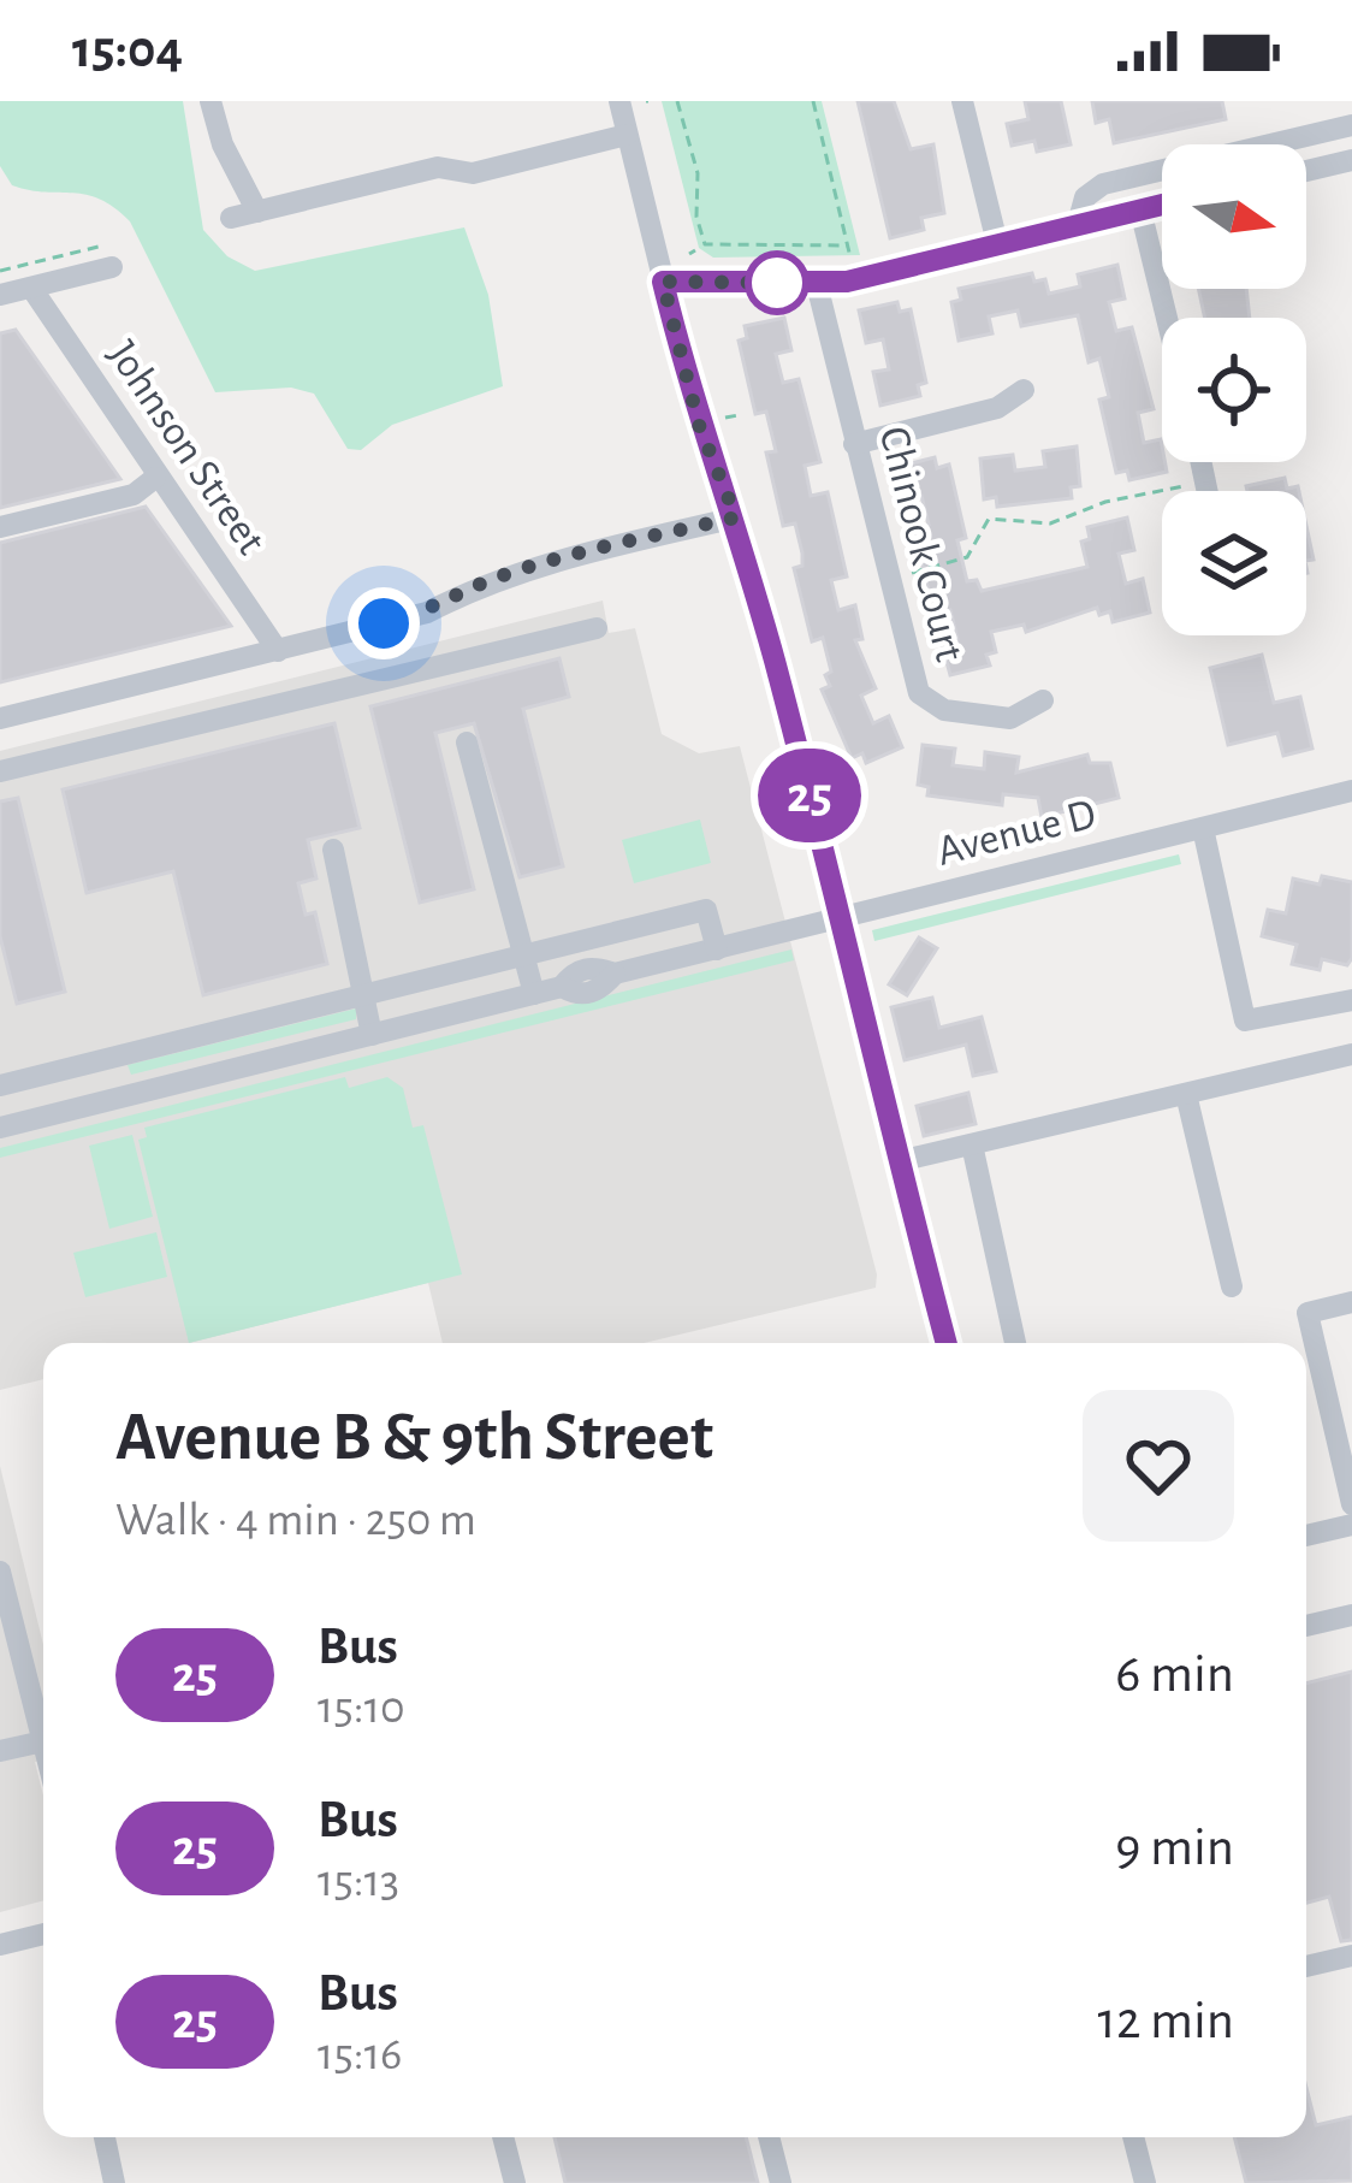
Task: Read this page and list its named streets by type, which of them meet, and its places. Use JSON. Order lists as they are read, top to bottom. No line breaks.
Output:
{"streets":{"street":["Johnson Street","Chinook Court","Avenue D"]},"lines":["bus line 25"],"north":"right","page":{"status":"15:04","on_map":"25","heading":["Avenue B & 9th Street","Walk · 4 min · 250 m"],"list":[{"mark":"25","name":"Bus","note":"15:10","value":"6 min"},{"mark":"25","name":"Bus","note":"15:13","value":"9 min"},{"mark":"25","name":"Bus","note":"15:16","value":"12 min"}]}}
